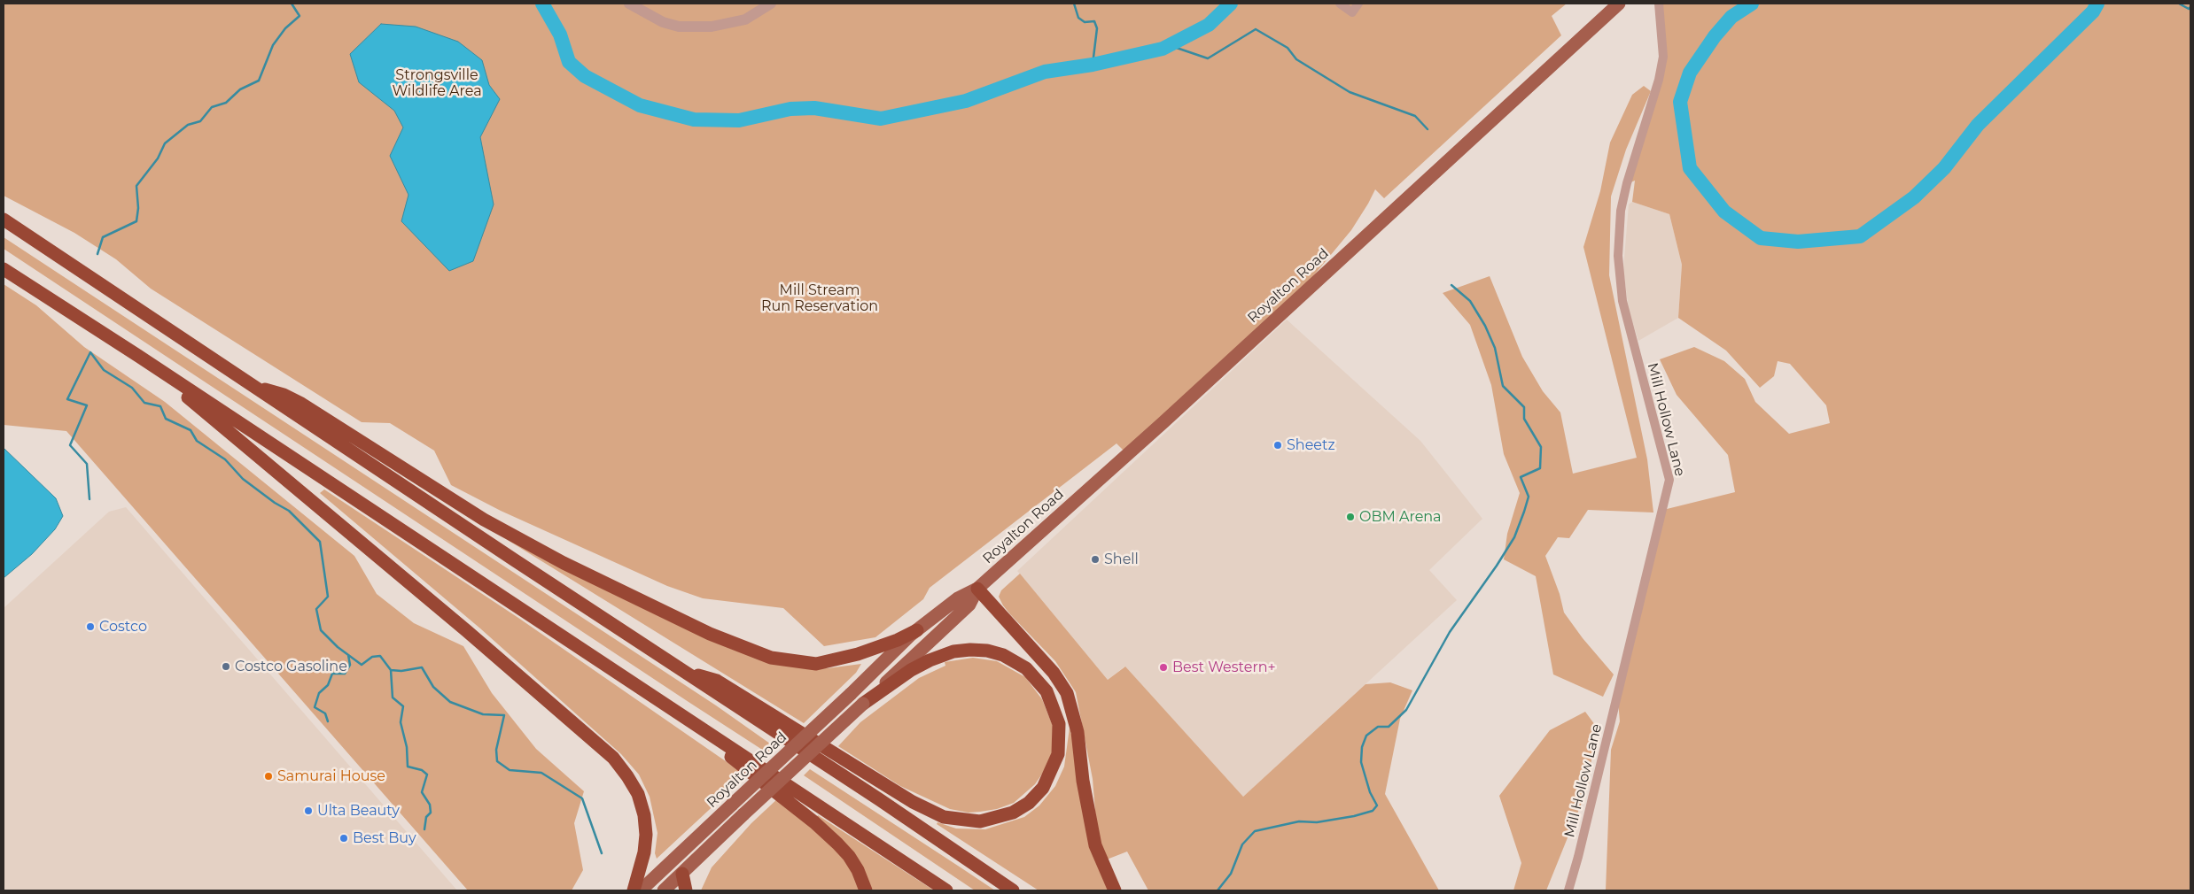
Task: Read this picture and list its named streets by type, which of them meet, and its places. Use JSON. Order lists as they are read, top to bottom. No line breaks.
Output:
{"streets":{"main road":["Royalton Road"],"street":["Mill Hollow Lane"]},"parks":["Strongsville Wildlife Area","Mill Stream Run Reservation"],"places":["Sheetz","OBM Arena","Shell","Costco","Costco Gasoline","Best Western+","Samurai House","Ulta Beauty","Best Buy"]}
